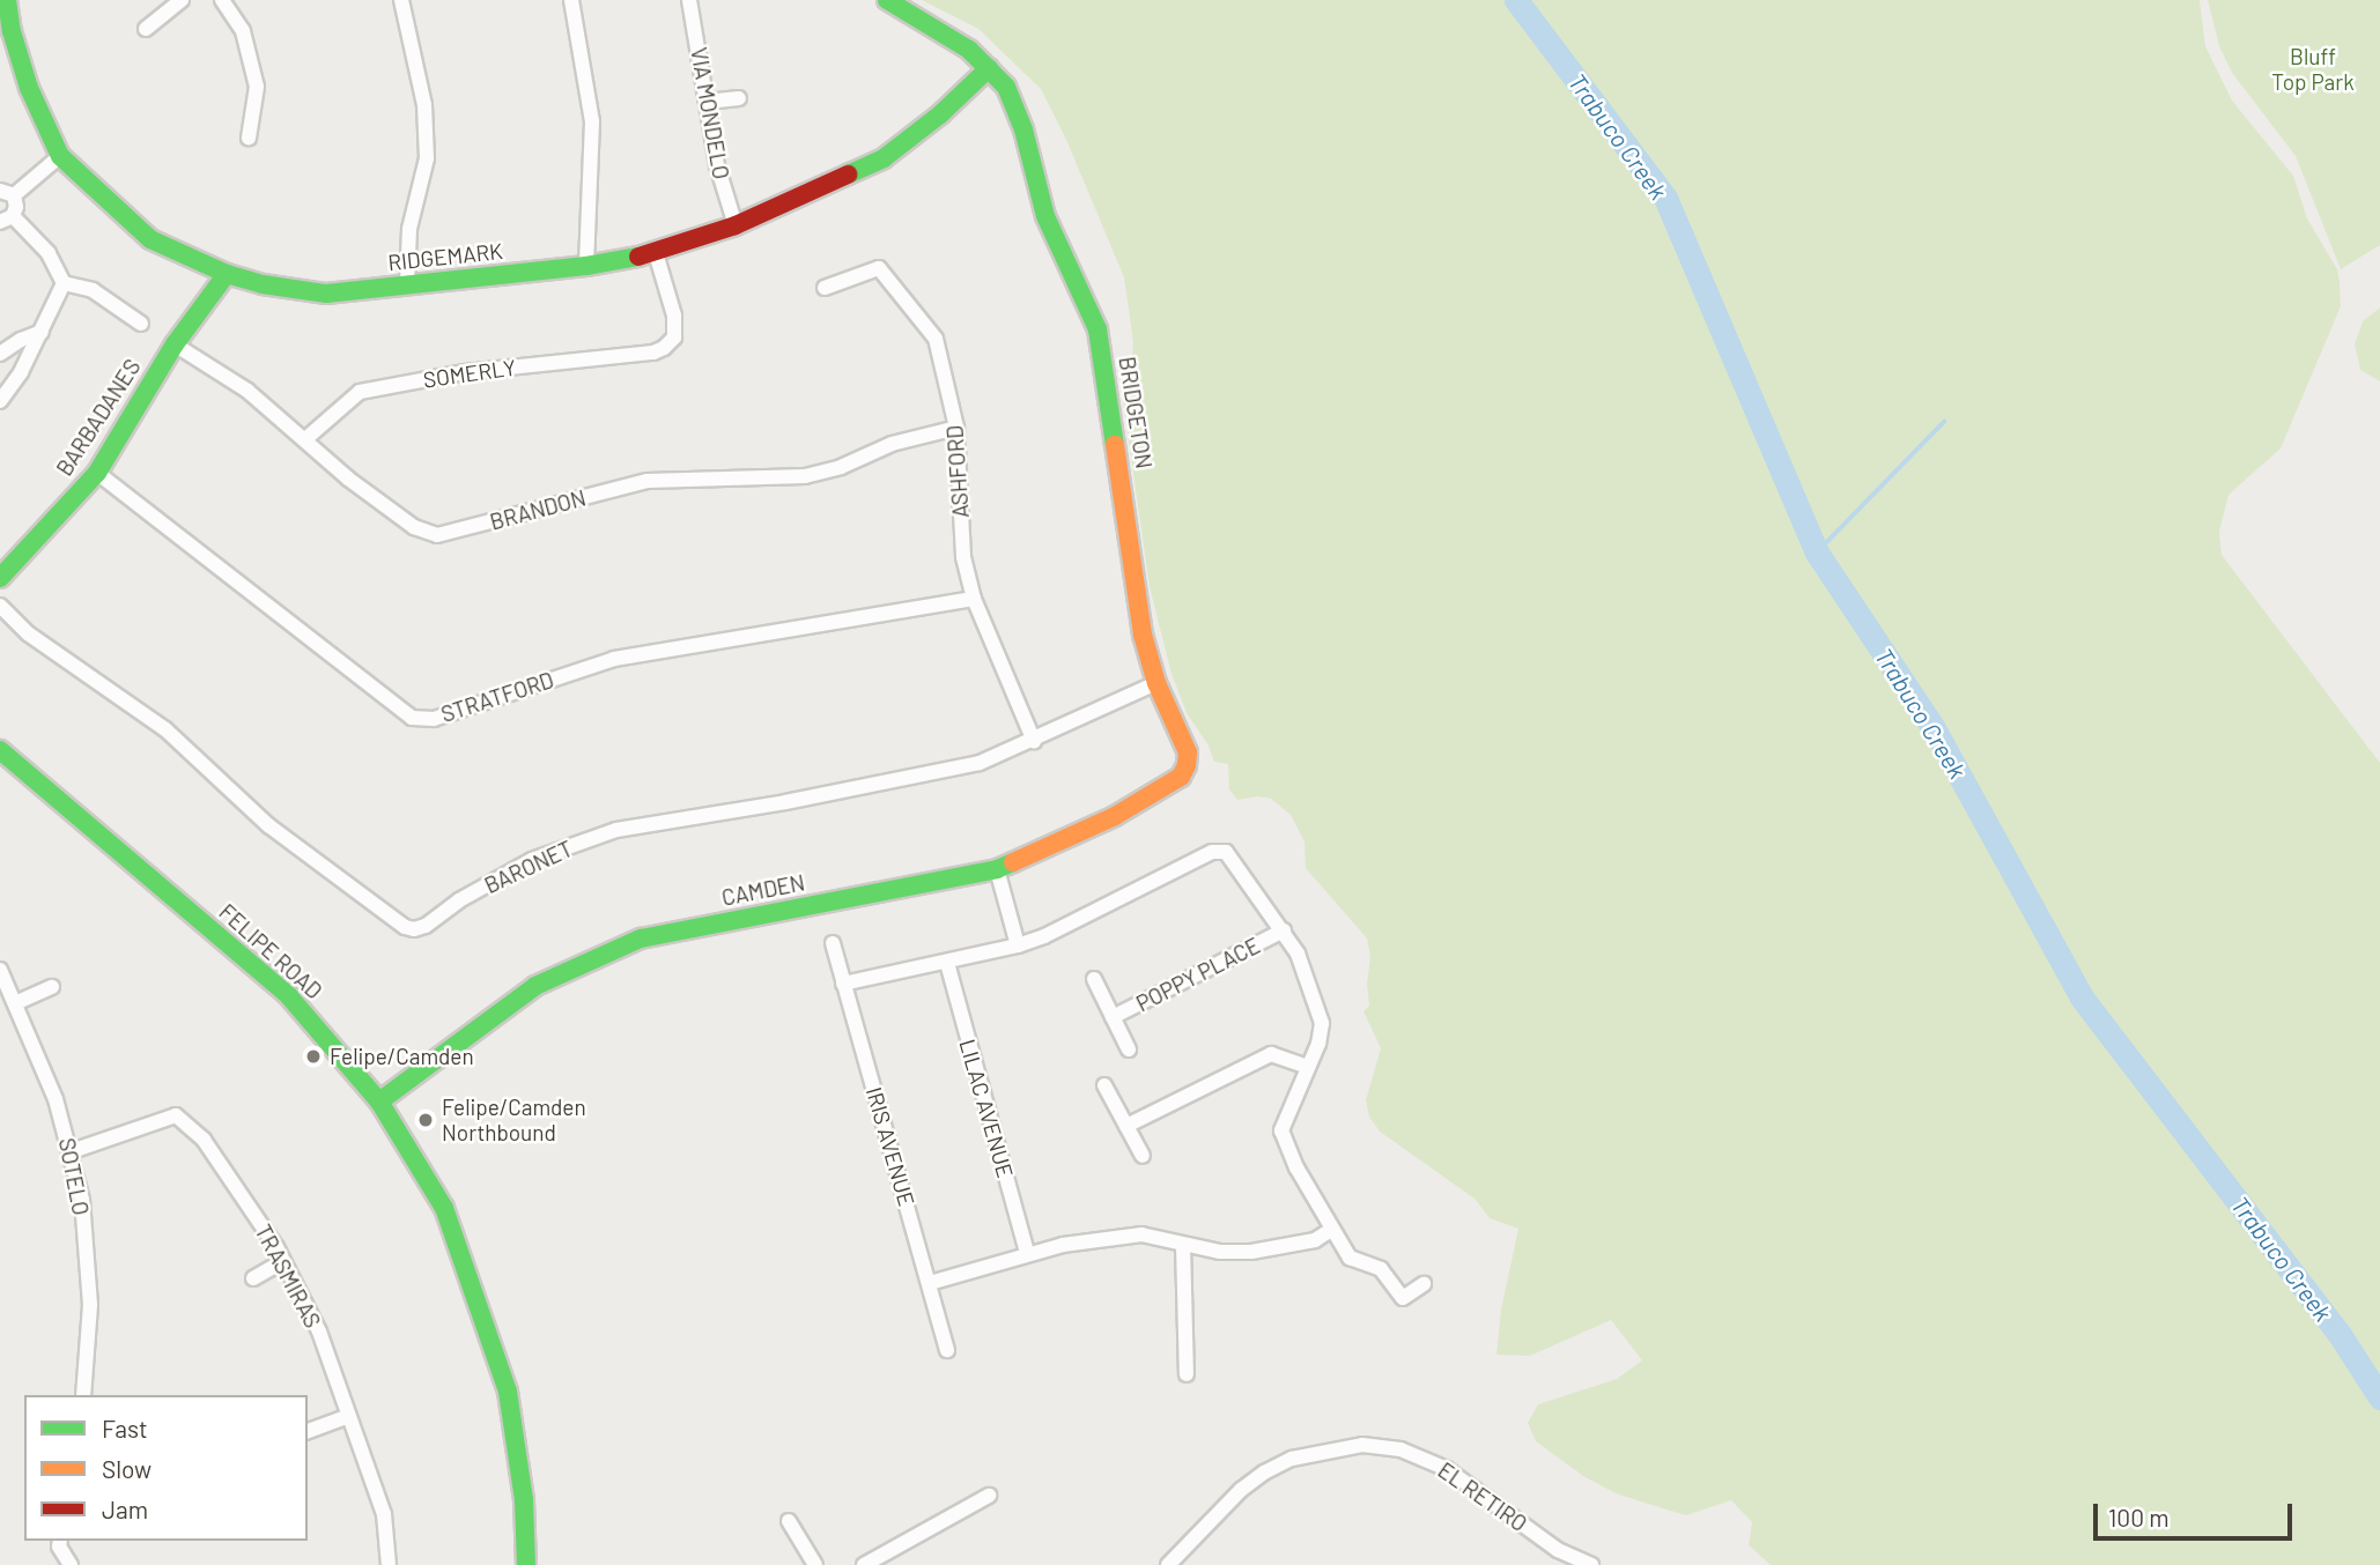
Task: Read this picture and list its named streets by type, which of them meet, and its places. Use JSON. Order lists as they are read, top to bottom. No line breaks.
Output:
{"streets":{"street":["VIA MONDELO","RIDGEMARK","SOMERLY","BRIDGETON","BARBADANES","ASHFORD","BRANDON","STRATFORD","BARONET","CAMDEN","FELIPE ROAD","POPPY PLACE","LILAC AVENUE","IRIS AVENUE","SOTELO","TRASMIRAS","EL RETIRO"]},"crossings":[["VIA MONDELO","RIDGEMARK"],["RIDGEMARK","SOMERLY"],["RIDGEMARK","BRIDGETON"],["RIDGEMARK","BARBADANES"],["SOMERLY","BRANDON"],["BRIDGETON","BARONET"],["BRIDGETON","CAMDEN"],["BARBADANES","BRANDON"],["BARBADANES","STRATFORD"],["ASHFORD","BRANDON"],["ASHFORD","STRATFORD"],["ASHFORD","BARONET"],["CAMDEN","FELIPE ROAD"],["SOTELO","TRASMIRAS"]],"water":["Trabuco Creek"],"parks":["Bluff Top Park"],"places":["Felipe/Camden","Felipe/Camden Northbound"],"legend":["Fast","Slow","Jam"],"scale_bar":"100 m"}
